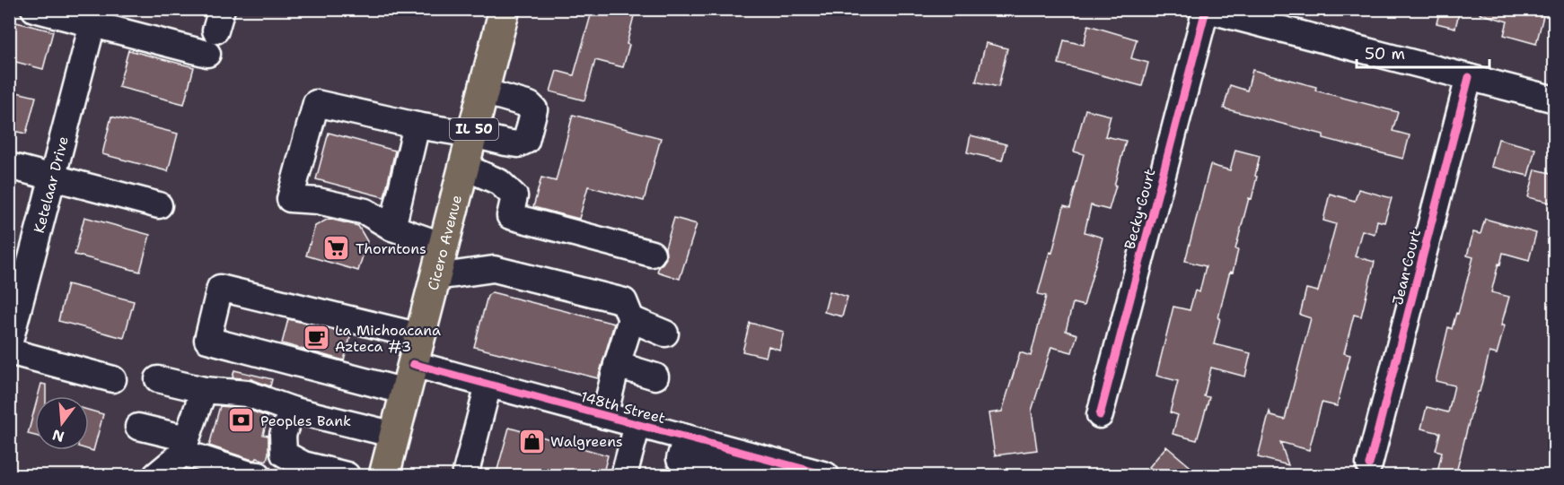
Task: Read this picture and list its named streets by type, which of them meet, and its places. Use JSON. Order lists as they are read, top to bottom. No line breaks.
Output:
{"streets":{"main road":["IL 50","Cicero Avenue"],"street":["Ketelaar Drive","Becky Court","Jean Court","148th Street"]},"crossings":[["Cicero Avenue","148th Street"]],"places":{"supermarket":["Thorntons"],"cafe":["La Michoacana Azteca #3"],"bank":["Peoples Bank"],"shop":["Walgreens"]},"scale_bar":"50 m","north":"bottom"}
